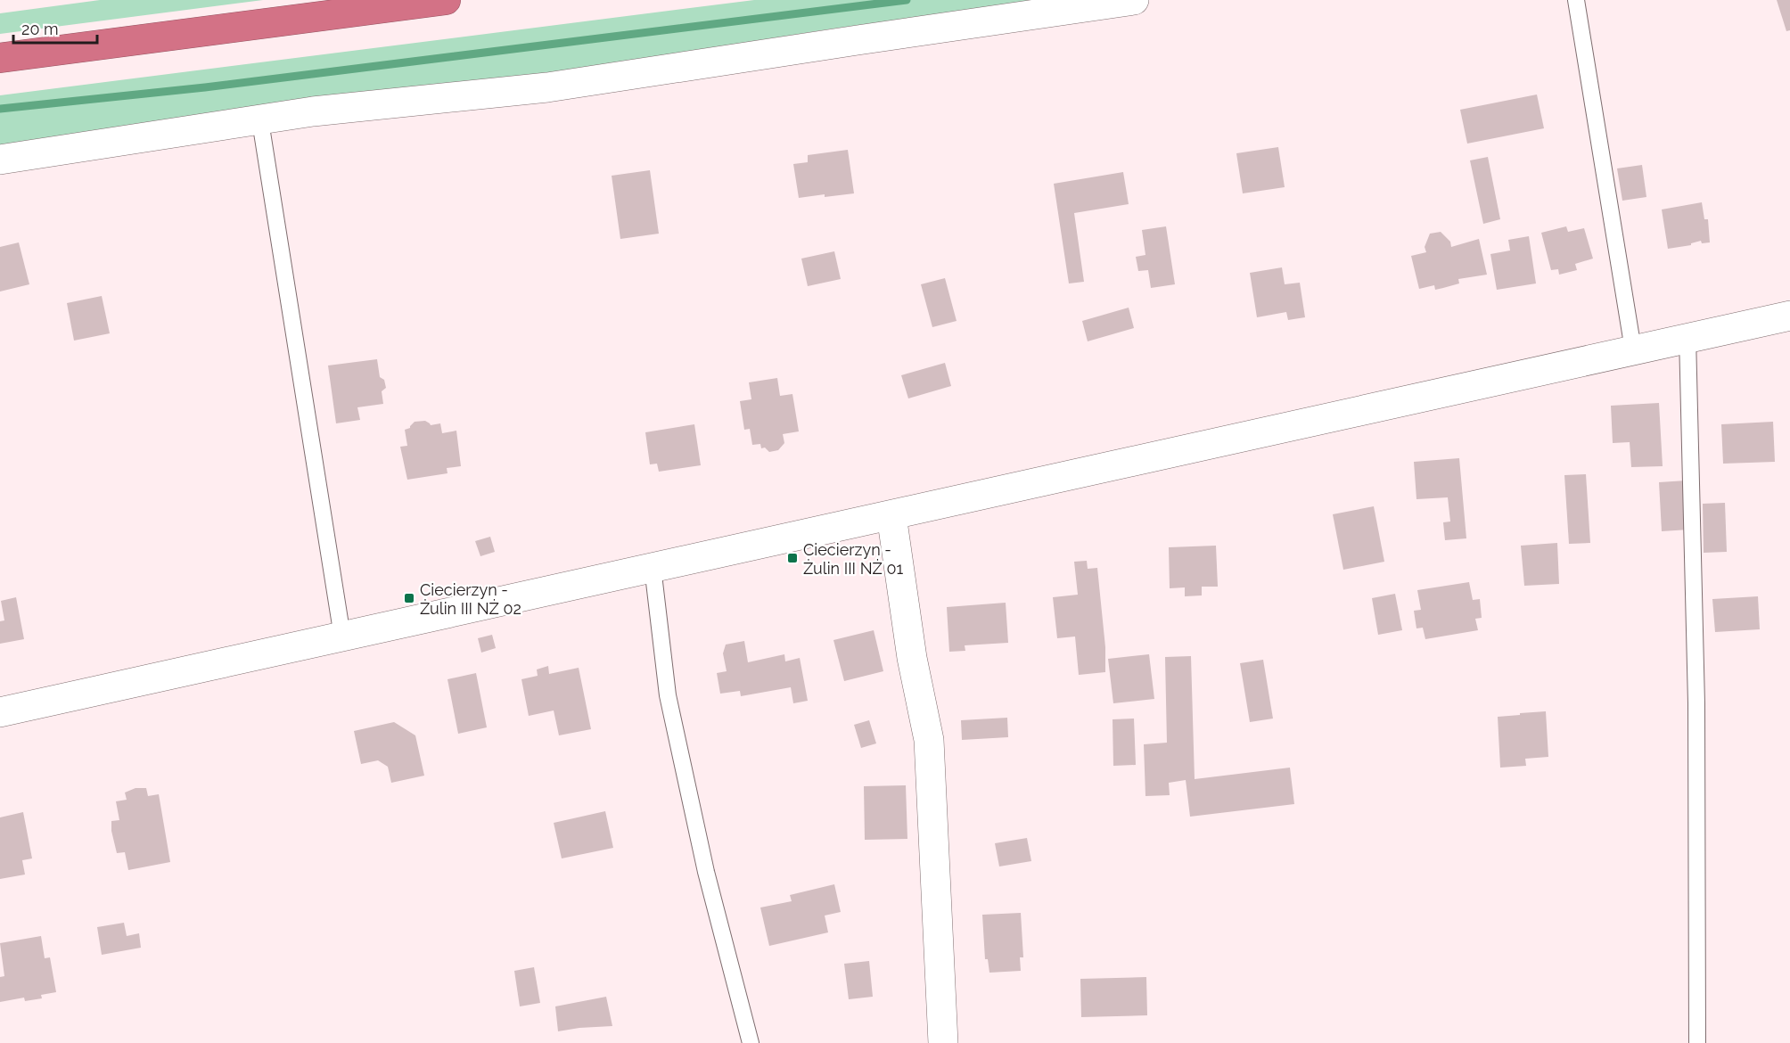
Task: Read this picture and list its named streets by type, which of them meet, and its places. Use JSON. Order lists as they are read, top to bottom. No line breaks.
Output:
{"places":{"transit":["Ciecierzyn - Żulin III NŻ 01","Ciecierzyn - Żulin III NŻ 02"]},"scale_bar":"20 m"}
